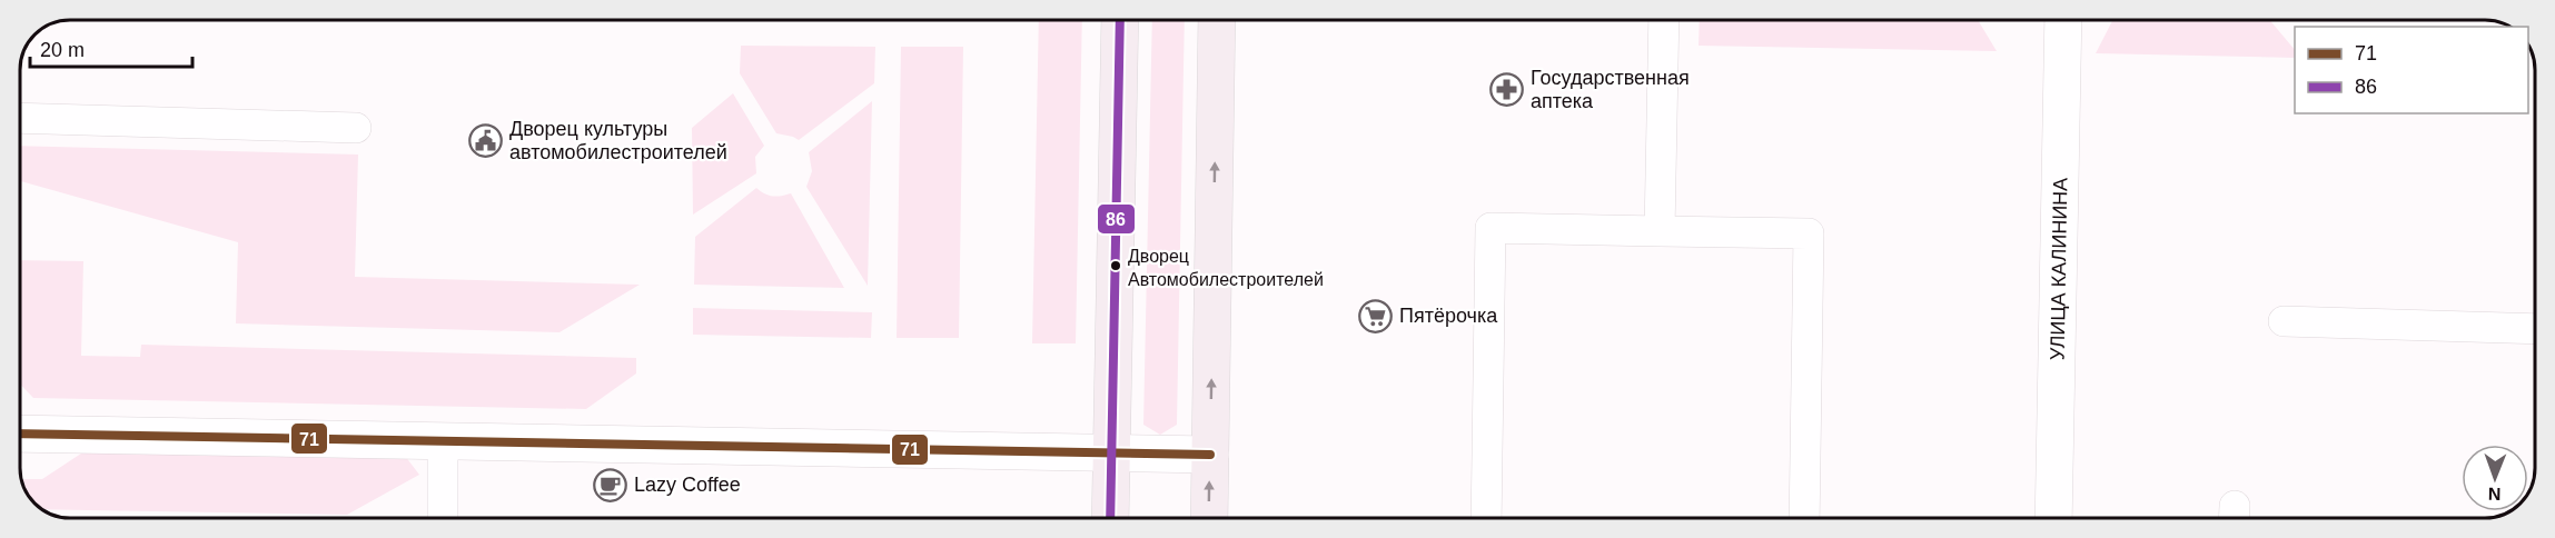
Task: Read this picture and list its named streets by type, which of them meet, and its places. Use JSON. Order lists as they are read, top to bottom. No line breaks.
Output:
{"streets":{"street":["УЛИЦА КАЛИНИНА"]},"places":{"pharmacy":["Государственная аптека"],"public building":["Дворец культуры автомобилестроителей"],"other":["Дворец Автомобилестроителей"],"supermarket":["Пятёрочка"],"cafe":["Lazy Coffee"]},"lines":["transit line 86","transit line 71"],"legend":["71","86"],"scale_bar":"20 m","north":"bottom"}
